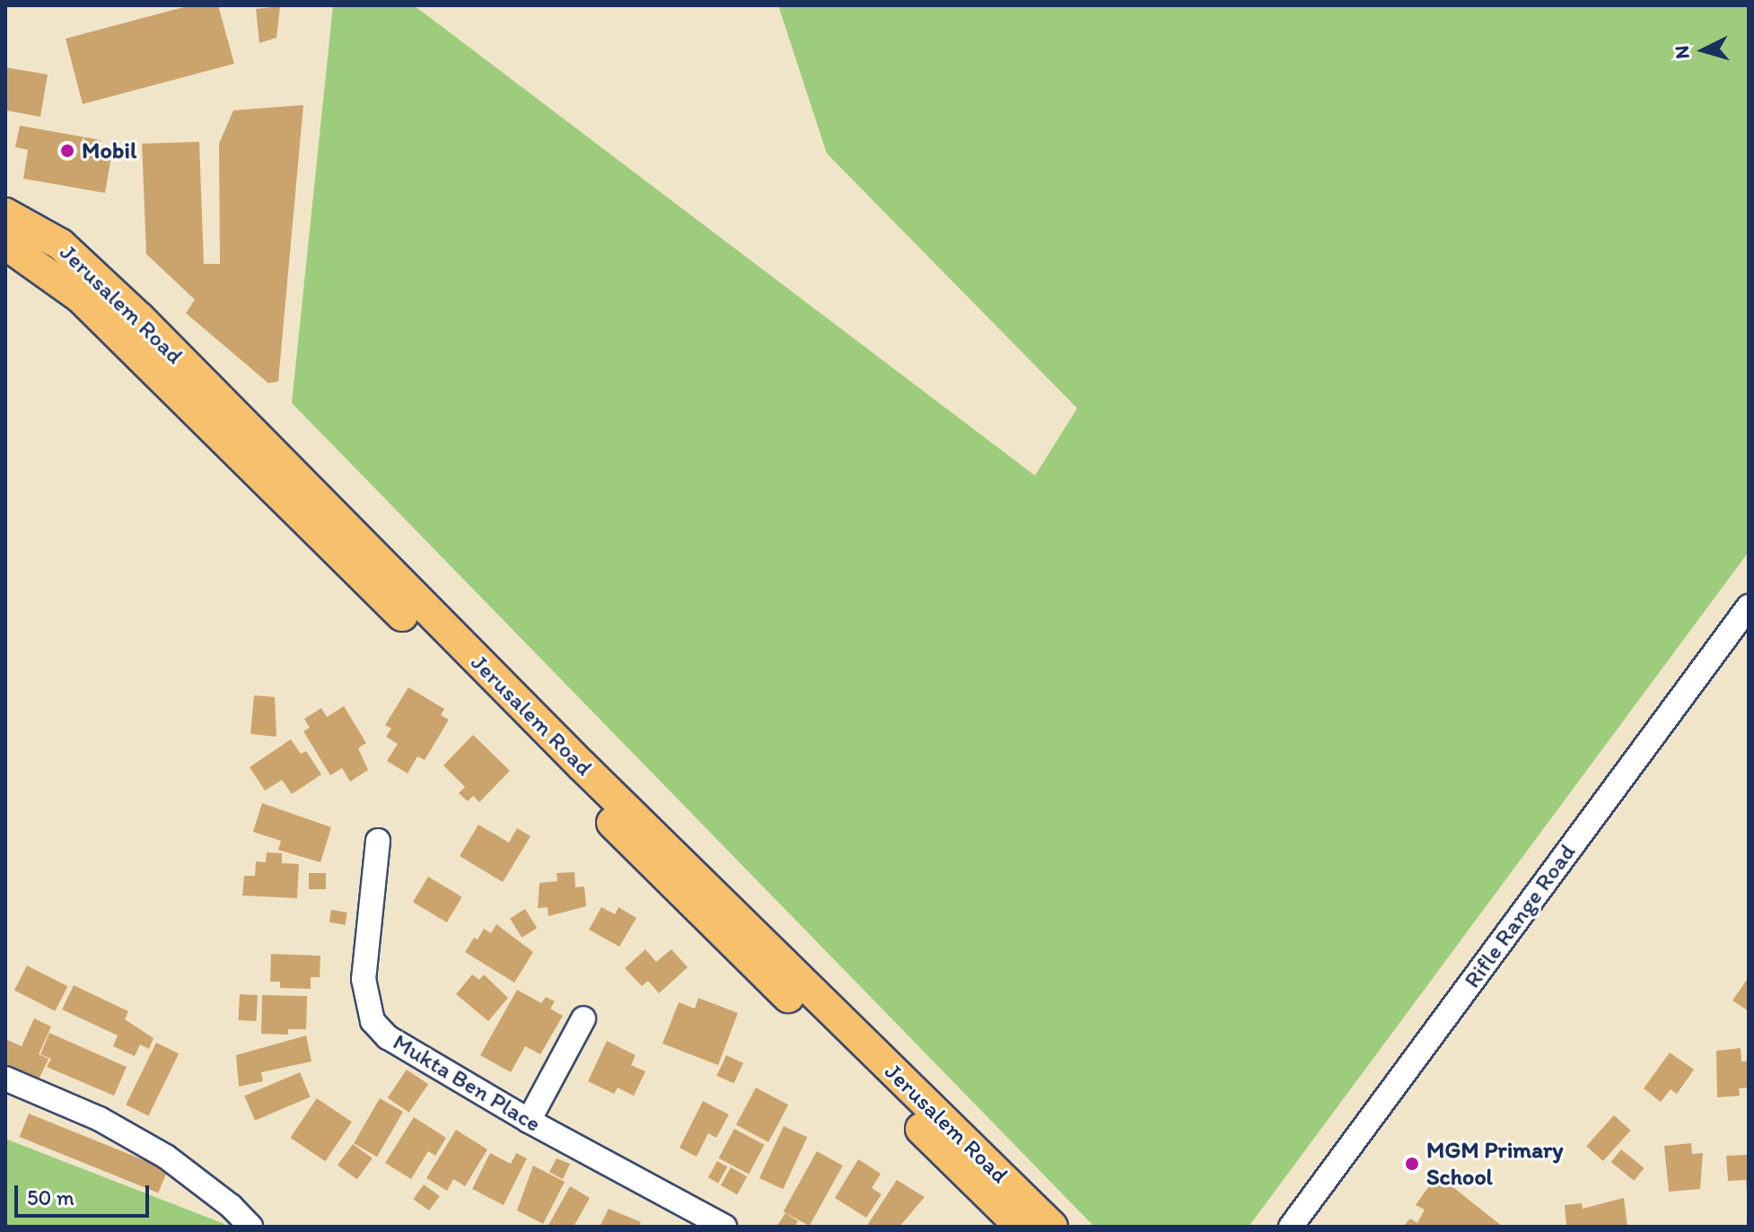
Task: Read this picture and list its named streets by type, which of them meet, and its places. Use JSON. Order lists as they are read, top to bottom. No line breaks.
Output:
{"streets":{"main road":["Jerusalem Road"],"street":["Rifle Range Road","Mukta Ben Place"]},"places":["Mobil","MGM Primary School"],"scale_bar":"50 m","north":"left"}
